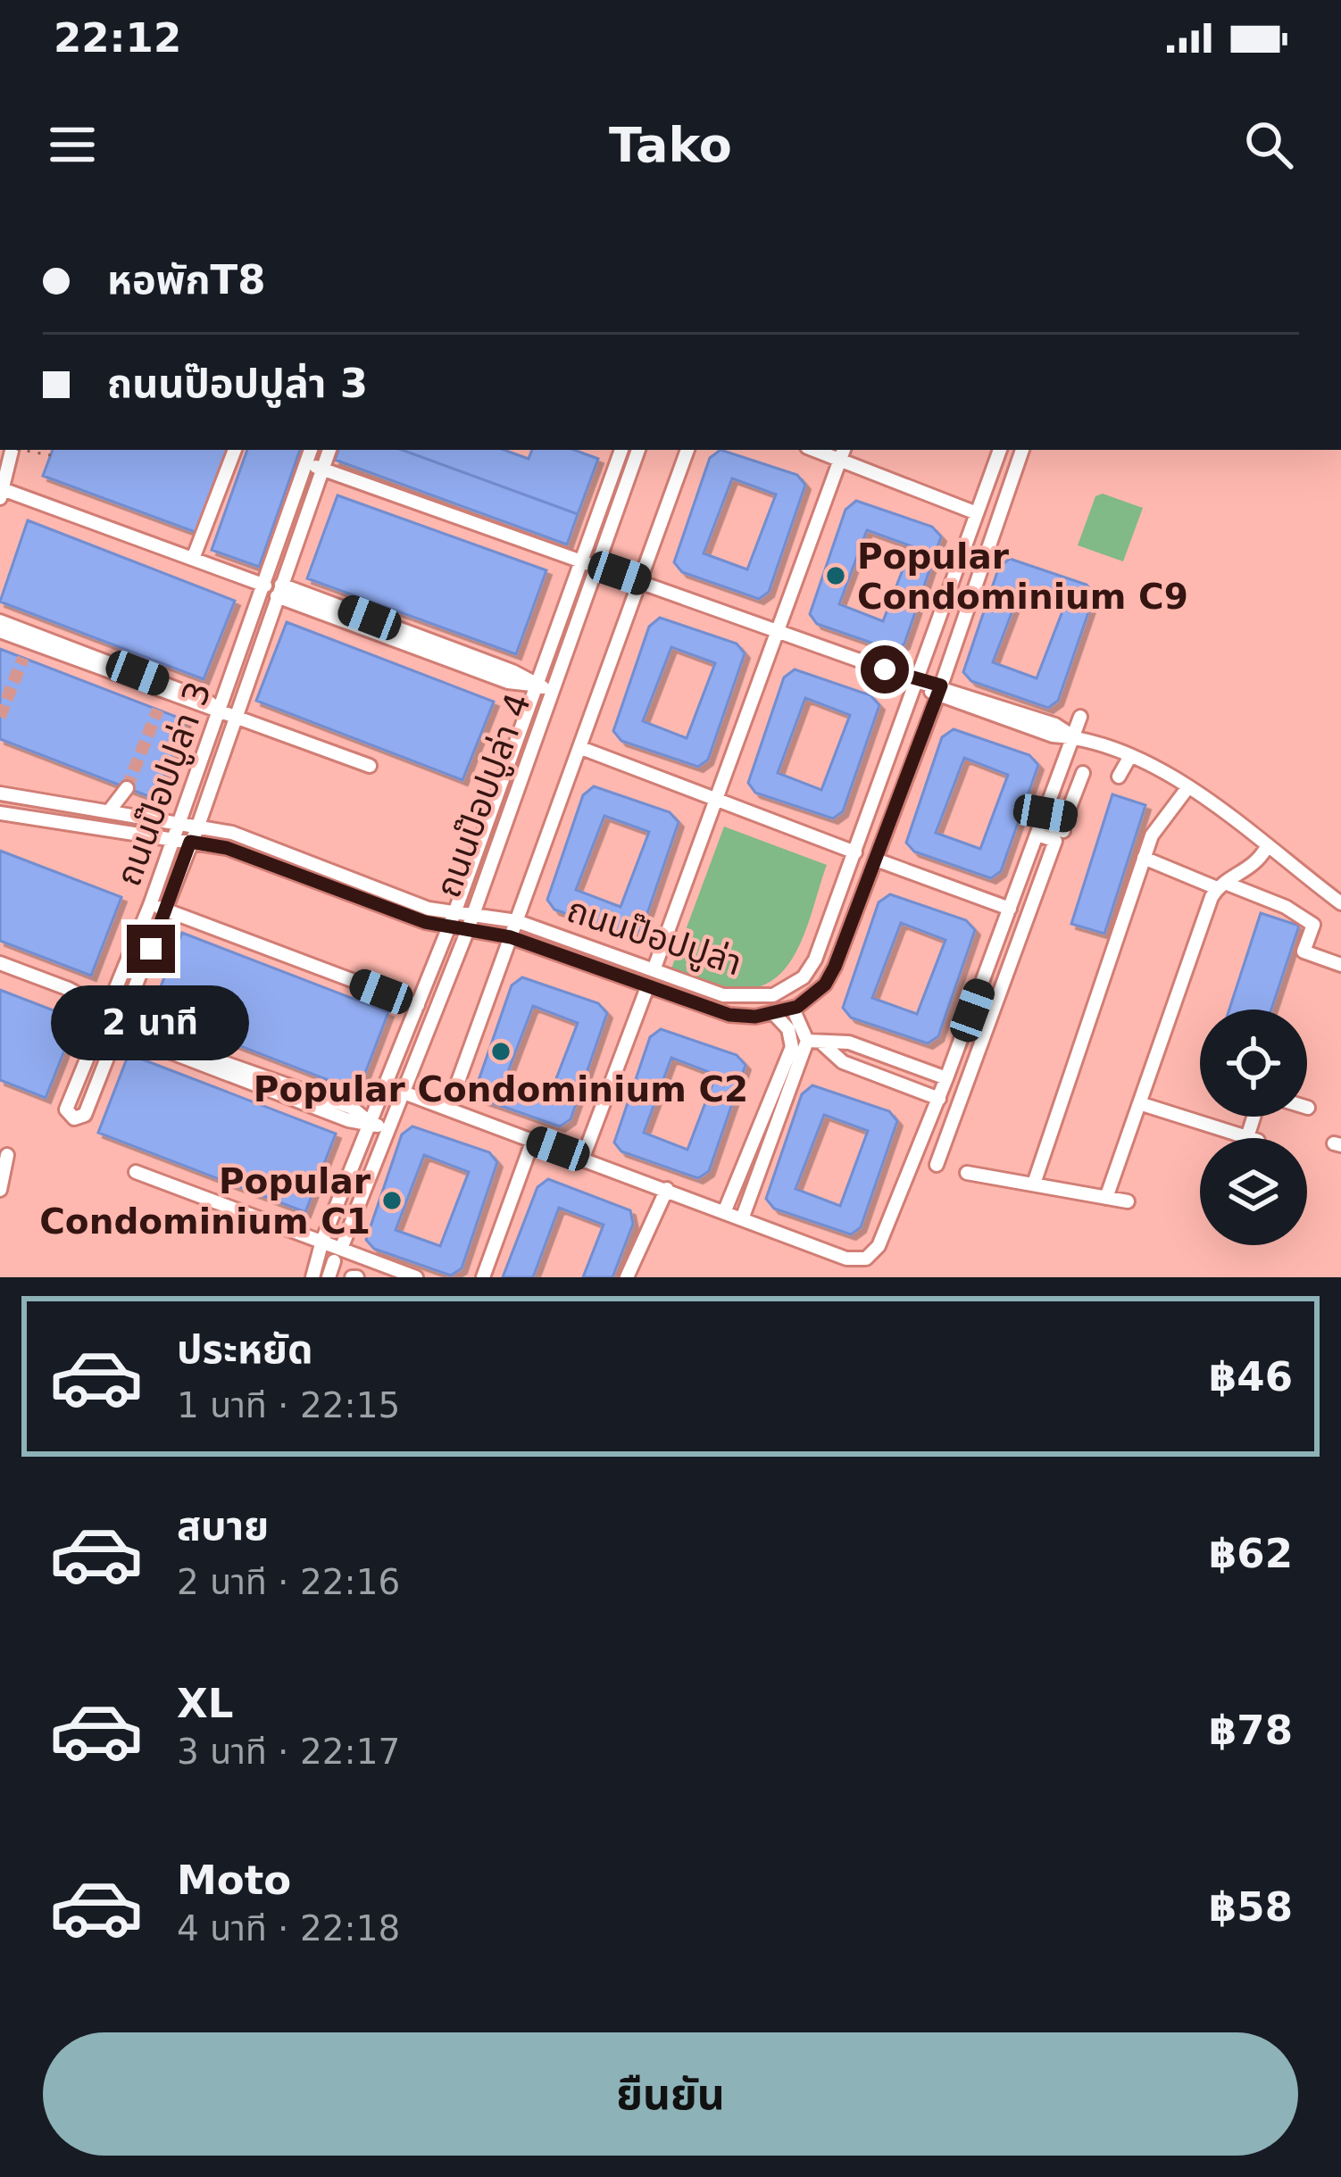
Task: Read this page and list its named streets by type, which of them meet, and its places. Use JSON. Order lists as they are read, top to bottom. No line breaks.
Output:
{"streets":{"street":["ถนนป๊อปปูล่า 3","ถนนป๊อปปูล่า 4","ถนนป๊อปปูล่า"]},"crossings":[["ถนนป๊อปปูล่า 3","ถนนป๊อปปูล่า"],["ถนนป๊อปปูล่า 4","ถนนป๊อปปูล่า"]],"places":["Popular Condominium C9","Popular Condominium C2","Popular Condominium C1"],"page":{"status":"22:12","header":"Tako","banner":["หอพักT8","ถนนป๊อปปูล่า 3"],"bubble":"2 นาที","list":[{"name":"ประหยัด","note":"1 นาที · 22:15","value":"฿46"},{"name":"สบาย","note":"2 นาที · 22:16","value":"฿62"},{"name":"XL","note":"3 นาที · 22:17","value":"฿78"},{"name":"Moto","note":"4 นาที · 22:18","value":"฿58"}],"buttons":"ยืนยัน"}}
